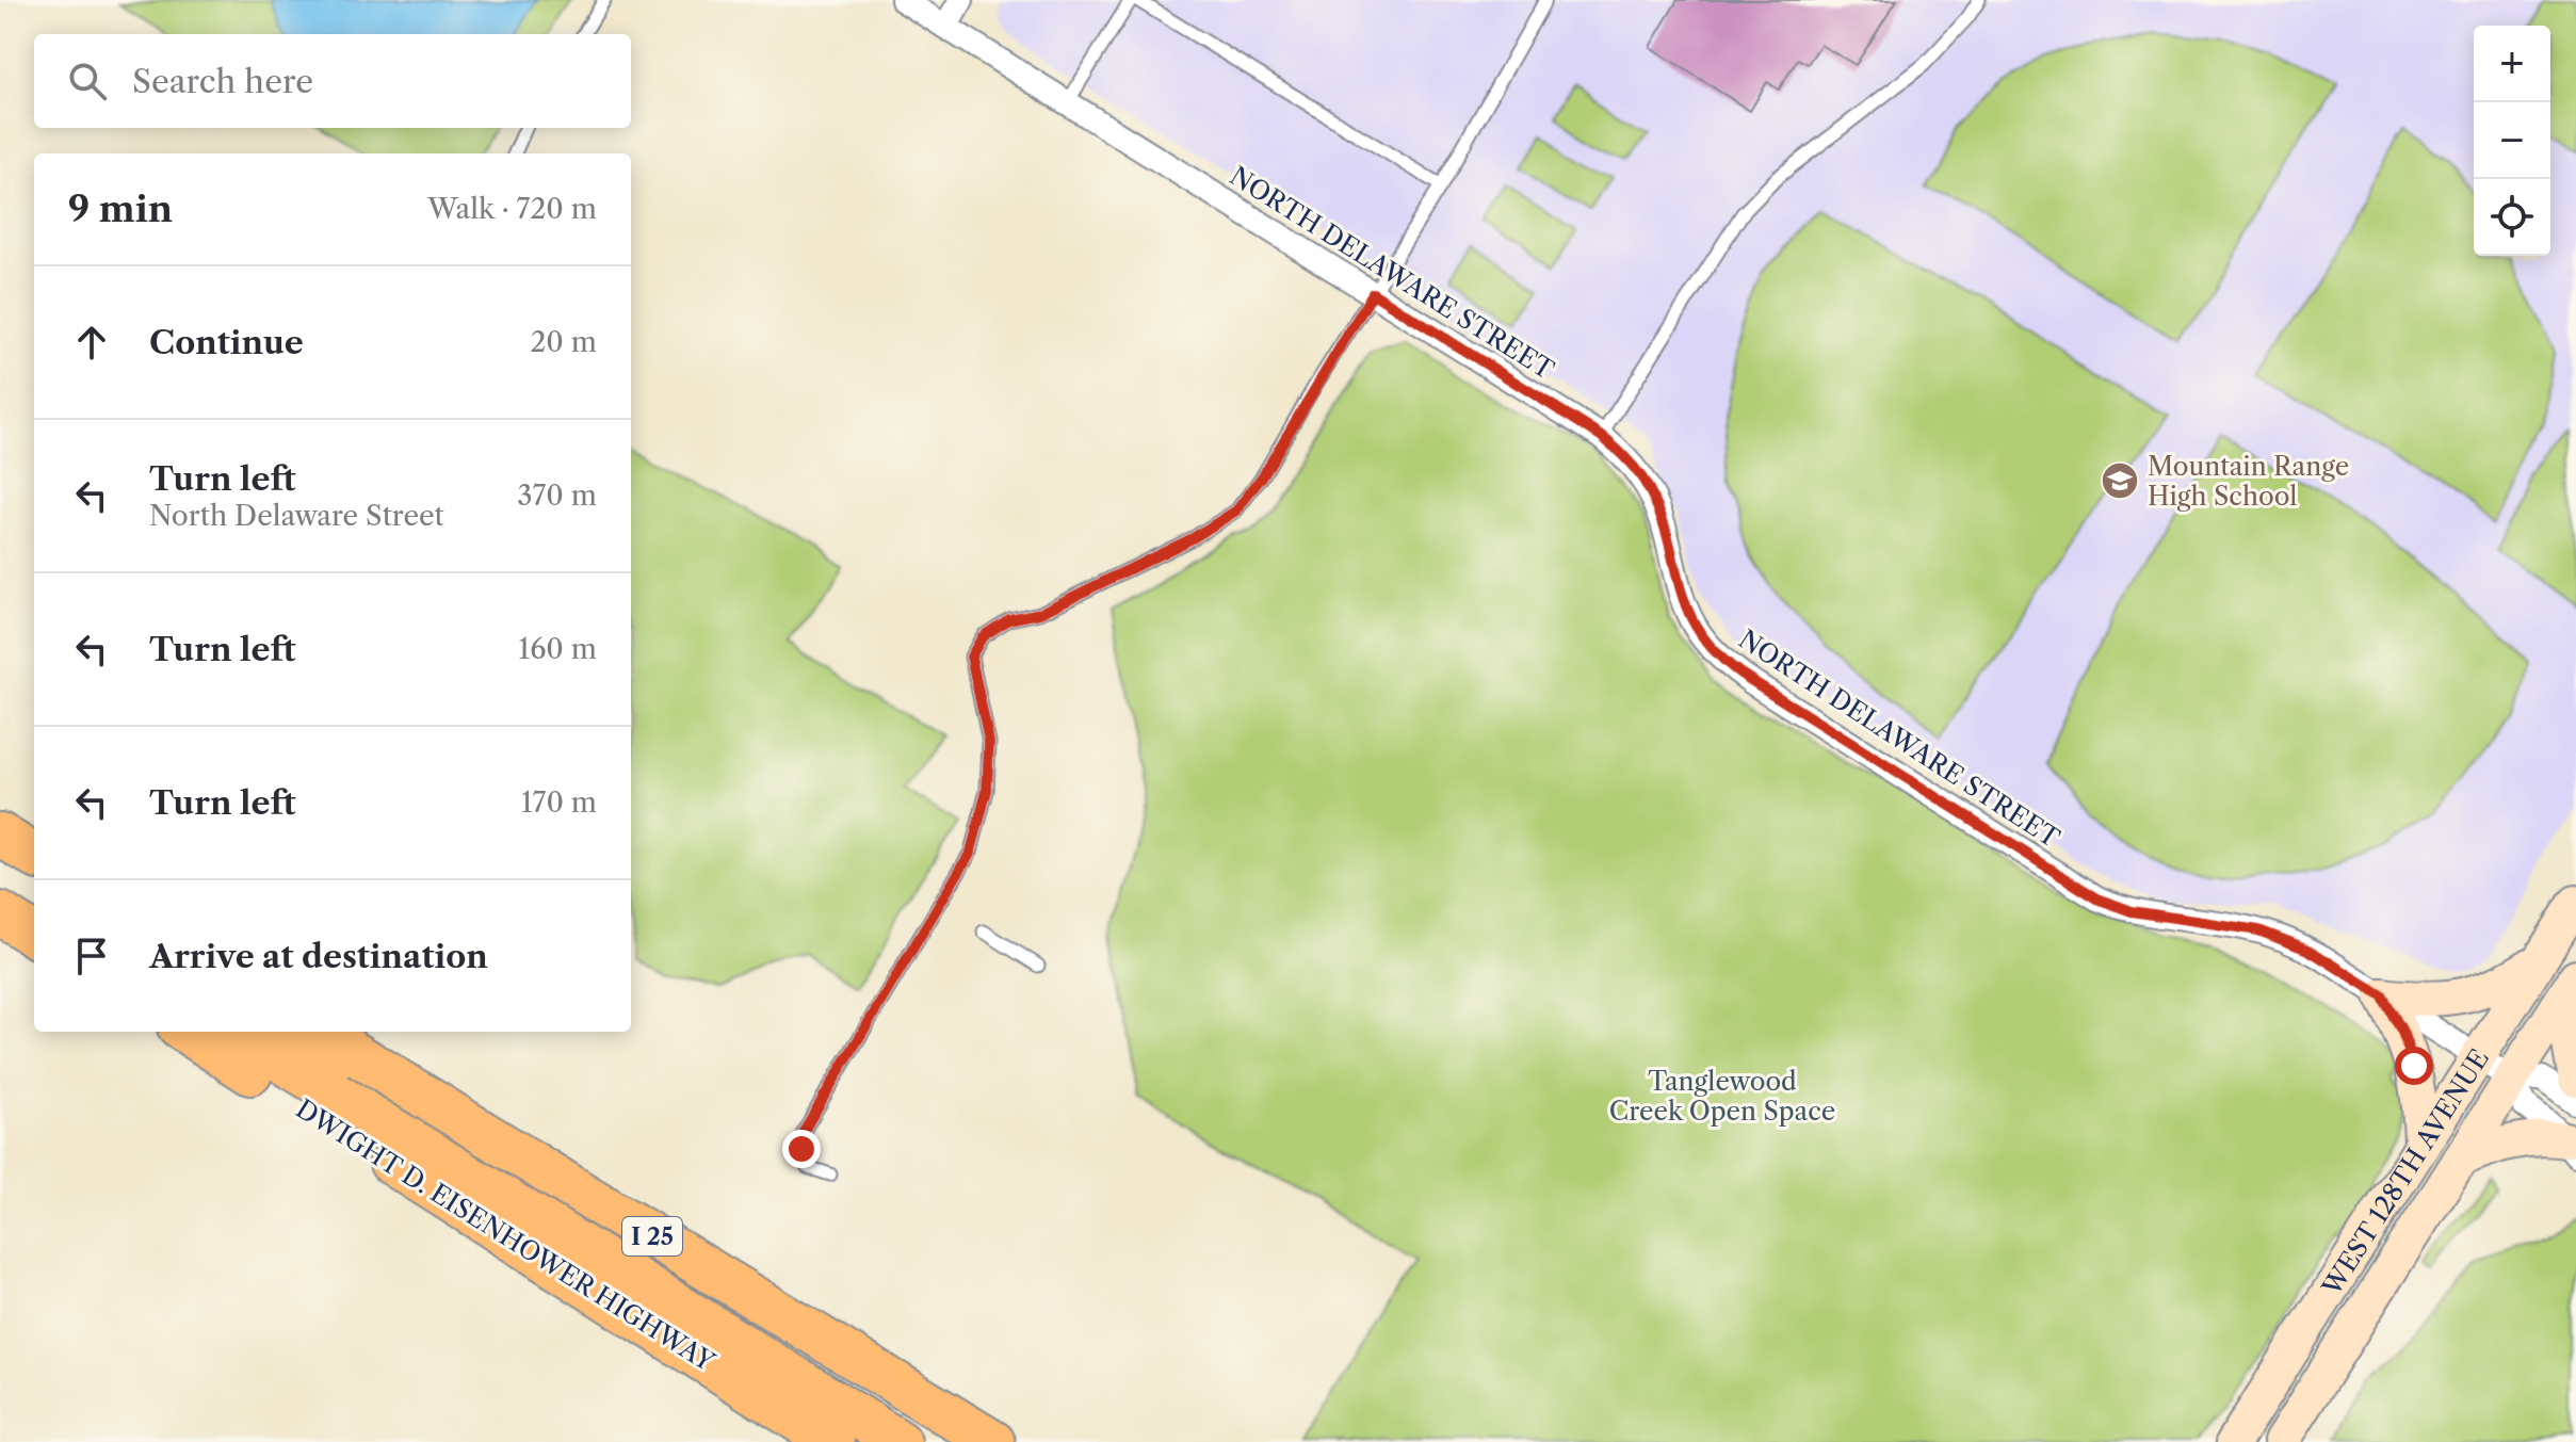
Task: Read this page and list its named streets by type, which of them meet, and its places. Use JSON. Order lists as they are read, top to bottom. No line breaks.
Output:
{"streets":{"highway":["DWIGHT D. EISENHOWER HIGHWAY","I 25"],"main road":["WEST 128TH AVENUE"],"street":["NORTH DELAWARE STREET"]},"crossings":[["NORTH DELAWARE STREET","WEST 128TH AVENUE"]],"parks":["Tanglewood Creek Open Space"],"places":{"school or university":["Mountain Range High School"]},"page":{"map_buttons":["+","−"],"search":"Search here","heading":["9 min","Walk · 720 m"],"list":[["Continue","20 m"],["Turn left","North Delaware Street","370 m"],["Turn left","160 m"],["Turn left","170 m"],"Arrive at destination"]}}
